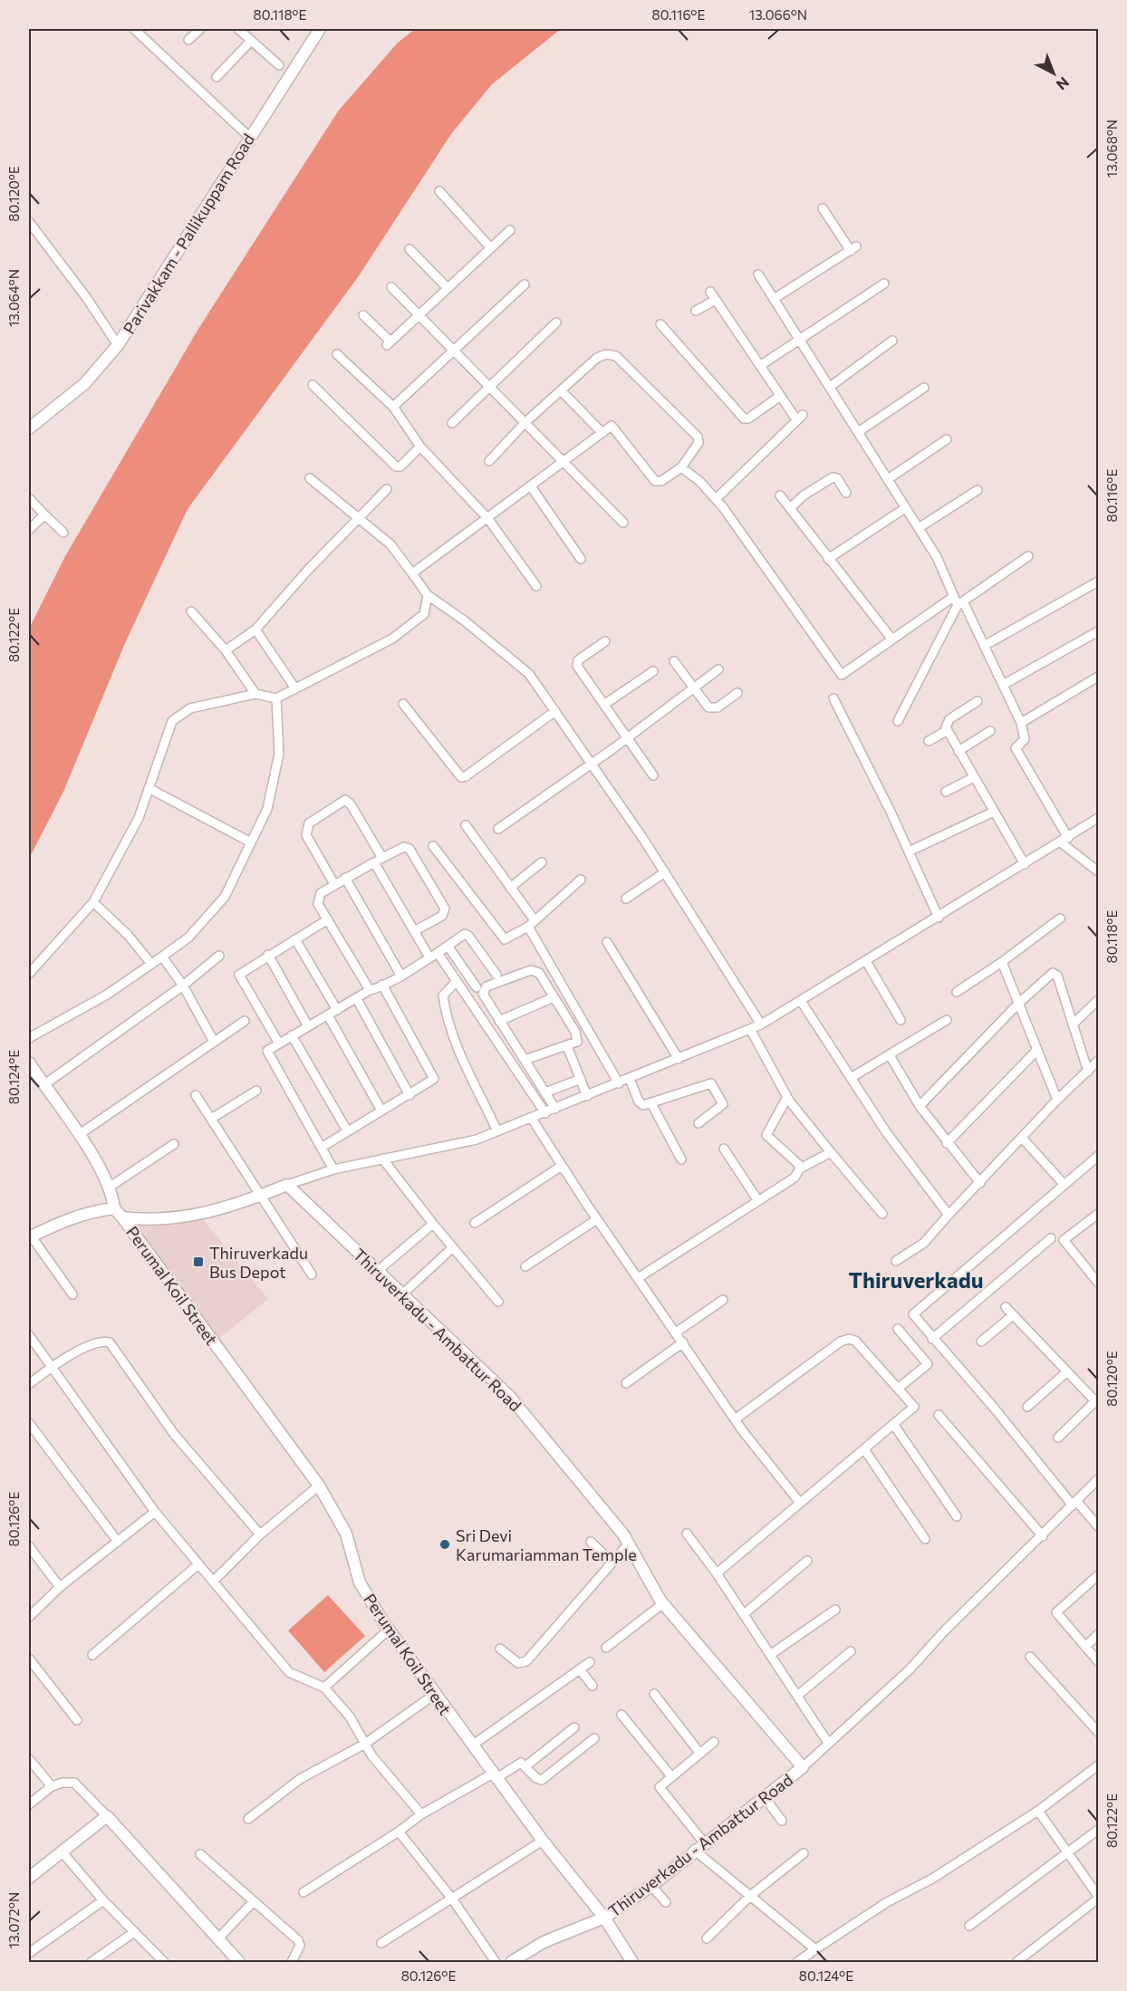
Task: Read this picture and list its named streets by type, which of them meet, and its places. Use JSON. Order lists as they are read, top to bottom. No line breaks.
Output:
{"streets":{"street":["Parivakkam - Pallikuppam Road","Perumal Koil Street","Thiruverkadu - Ambattur Road"]},"crossings":[["Perumal Koil Street","Thiruverkadu - Ambattur Road"]],"districts":["Thiruverkadu"],"places":{"transit":["Thiruverkadu Bus Depot"],"other":["Sri Devi Karumariamman Temple"]},"north":"bottom right","coordinates":["80.118°E","80.116°E","13.066°N","13.068°N","80.120°E","13.064°N","80.122°E","80.124°E","80.126°E","13.072°N"]}
